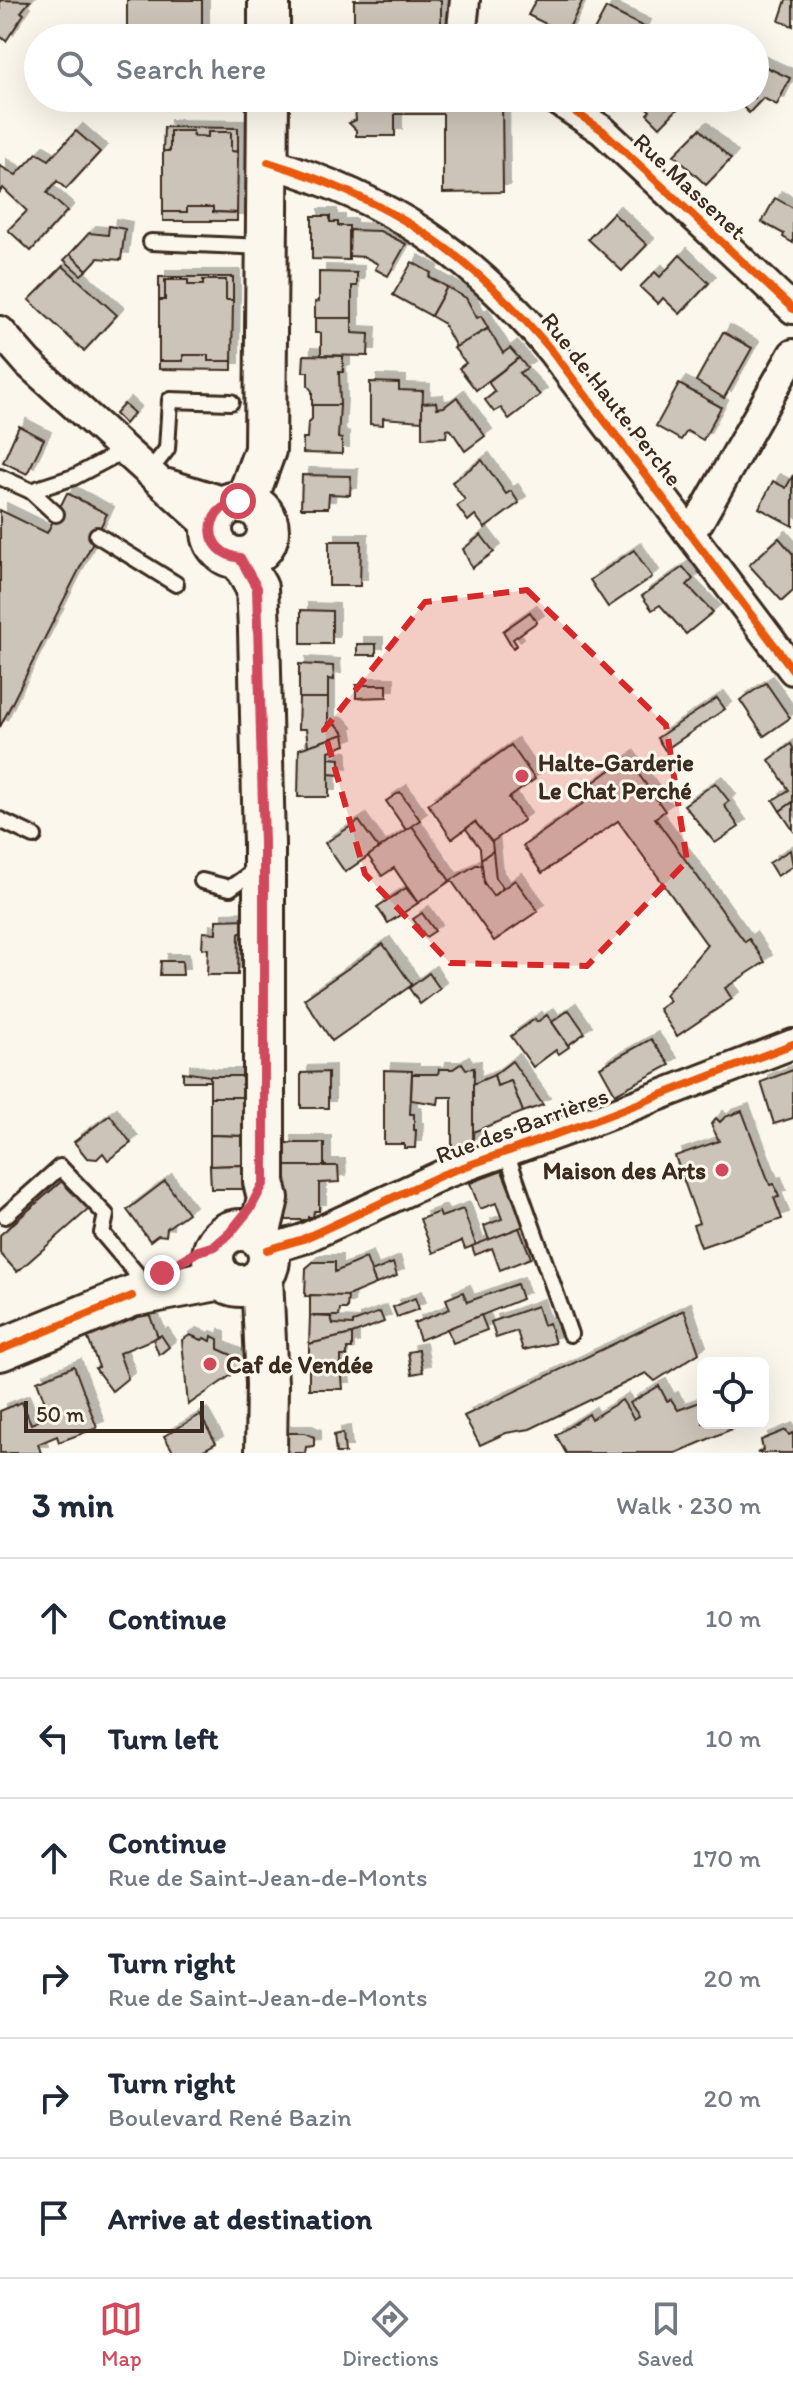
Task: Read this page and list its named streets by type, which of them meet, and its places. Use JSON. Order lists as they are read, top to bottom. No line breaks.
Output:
{"streets":{"street":["Rue Massenet","Rue de Haute Perche","Rue des Barrières"]},"places":["Halte-Garderie Le Chat Perché","Maison des Arts","Caf de Vendée"],"scale_bar":"50 m","page":{"search":"Search here","scale":"50 m","heading":["3 min","Walk · 230 m"],"list":[["Continue","10 m"],["Turn left","10 m"],["Continue","Rue de Saint-Jean-de-Monts","170 m"],["Turn right","Rue de Saint-Jean-de-Monts","20 m"],["Turn right","Boulevard René Bazin","20 m"],"Arrive at destination"],"nav":["Map","Directions","Saved"]}}
